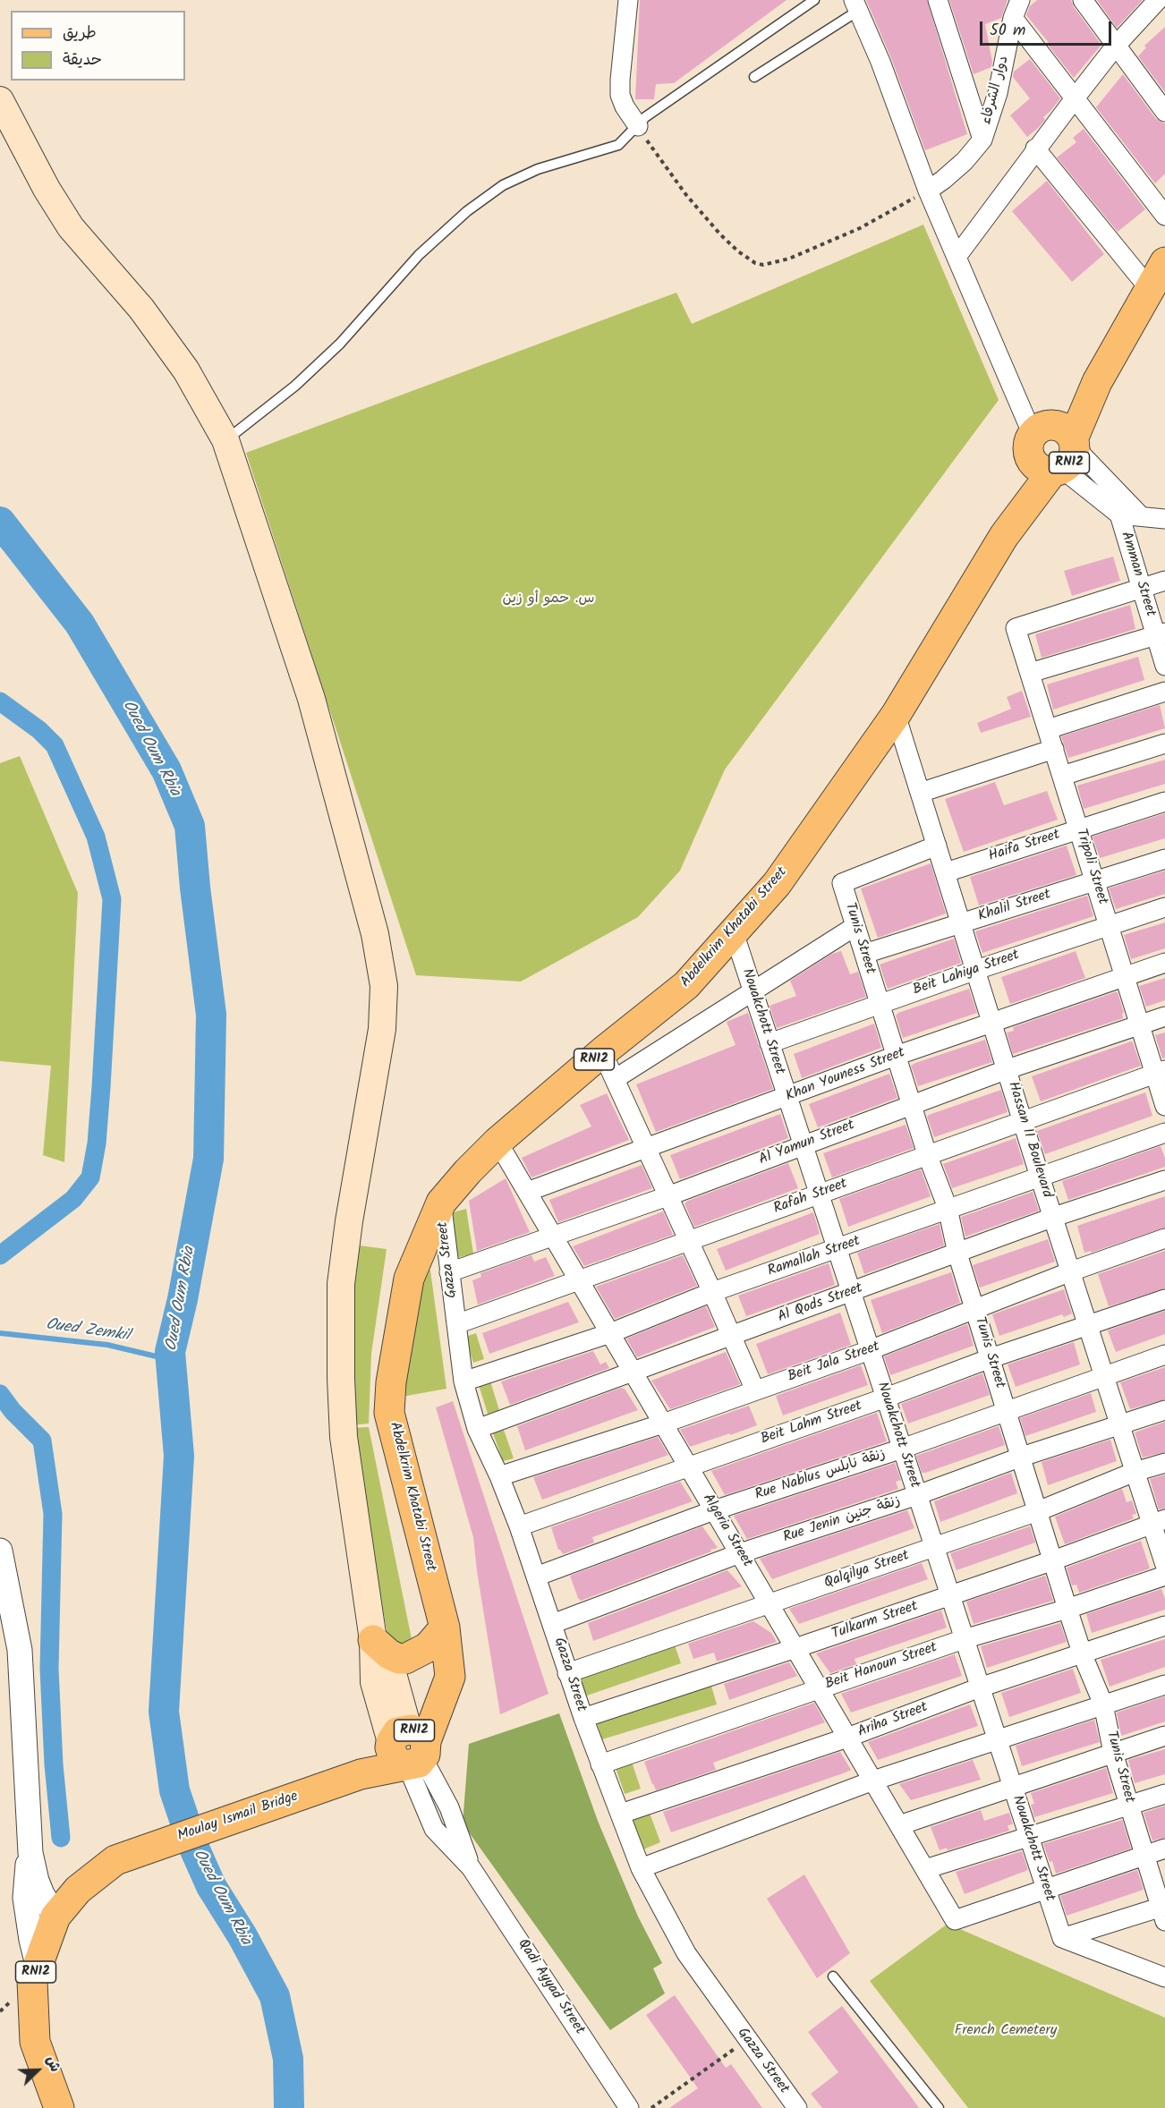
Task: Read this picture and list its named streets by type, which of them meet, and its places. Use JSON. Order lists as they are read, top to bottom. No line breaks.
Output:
{"streets":{"main road":["RN12","Abdelkrim Khatabi Street","Moulay Ismail Bridge"],"street":["دوار الشرفاء","Amman Street","Haifa Street","Tripoli Street","Khalil Street","Tunis Street","Beit Lahiya Street","Nouakchott Street","Khan Youness Street","Hassan II Boulevard","Al Yamun Street","Rafah Street","Ramallah Street","Gazza Street","Al Qods Street","Beit Jala Street","Beit Lahm Street","Rue Nablus زنقة نابلس","Rue Jenin زنقة جنين","Algeria Street","Qalqilya Street","Tulkarm Street","Beit Hanoun Street","Ariha Street","Qadi Ayyad Street"]},"crossings":[["RN12","Abdelkrim Khatabi Street"],["RN12","Moulay Ismail Bridge"],["RN12","Qadi Ayyad Street"],["Amman Street","Tripoli Street"],["Haifa Street","Tripoli Street"],["Haifa Street","Hassan II Boulevard"],["Tripoli Street","Khalil Street"],["Tripoli Street","Beit Lahiya Street"],["Tripoli Street","Khan Youness Street"],["Tripoli Street","Al Yamun Street"],["Tripoli Street","Rafah Street"],["Khalil Street","Tunis Street"],["Khalil Street","Hassan II Boulevard"],["Abdelkrim Khatabi Street","Nouakchott Street"],["Abdelkrim Khatabi Street","Hassan II Boulevard"],["Abdelkrim Khatabi Street","Gazza Street"],["Abdelkrim Khatabi Street","Algeria Street"],["Tunis Street","Beit Lahiya Street"],["Tunis Street","Khan Youness Street"],["Tunis Street","Hassan II Boulevard"],["Tunis Street","Al Yamun Street"],["Tunis Street","Rafah Street"],["Tunis Street","Ramallah Street"],["Tunis Street","Al Qods Street"],["Tunis Street","Beit Jala Street"],["Tunis Street","Beit Lahm Street"],["Tunis Street","Rue Nablus زنقة نابلس"],["Tunis Street","Rue Jenin زنقة جنين"],["Tunis Street","Qalqilya Street"],["Tunis Street","Tulkarm Street"],["Tunis Street","Beit Hanoun Street"],["Tunis Street","Ariha Street"],["Beit Lahiya Street","Nouakchott Street"],["Beit Lahiya Street","Hassan II Boulevard"],["Nouakchott Street","Khan Youness Street"],["Nouakchott Street","Al Yamun Street"],["Nouakchott Street","Rafah Street"],["Nouakchott Street","Ramallah Street"],["Nouakchott Street","Al Qods Street"],["Nouakchott Street","Beit Jala Street"],["Nouakchott Street","Beit Lahm Street"],["Nouakchott Street","Rue Nablus زنقة نابلس"],["Nouakchott Street","Rue Jenin زنقة جنين"],["Nouakchott Street","Algeria Street"],["Nouakchott Street","Qalqilya Street"],["Nouakchott Street","Tulkarm Street"],["Nouakchott Street","Beit Hanoun Street"],["Nouakchott Street","Ariha Street"],["Khan Youness Street","Hassan II Boulevard"],["Khan Youness Street","Algeria Street"],["Hassan II Boulevard","Al Yamun Street"],["Hassan II Boulevard","Rafah Street"],["Hassan II Boulevard","Ramallah Street"],["Hassan II Boulevard","Al Qods Street"],["Hassan II Boulevard","Beit Jala Street"],["Hassan II Boulevard","Beit Lahm Street"],["Hassan II Boulevard","Rue Nablus زنقة نابلس"],["Hassan II Boulevard","Rue Jenin زنقة جنين"],["Hassan II Boulevard","Qalqilya Street"],["Hassan II Boulevard","Tulkarm Street"],["Al Yamun Street","Gazza Street"],["Al Yamun Street","Algeria Street"],["Rafah Street","Gazza Street"],["Rafah Street","Algeria Street"],["Ramallah Street","Gazza Street"],["Ramallah Street","Algeria Street"],["Gazza Street","Al Qods Street"],["Gazza Street","Beit Jala Street"],["Gazza Street","Beit Lahm Street"],["Gazza Street","Rue Nablus زنقة نابلس"],["Gazza Street","Rue Jenin زنقة جنين"],["Gazza Street","Qalqilya Street"],["Gazza Street","Tulkarm Street"],["Gazza Street","Beit Hanoun Street"],["Gazza Street","Ariha Street"],["Al Qods Street","Algeria Street"],["Beit Jala Street","Algeria Street"],["Beit Lahm Street","Algeria Street"],["Rue Nablus زنقة نابلس","Algeria Street"],["Rue Jenin زنقة جنين","Algeria Street"],["Algeria Street","Qalqilya Street"],["Algeria Street","Tulkarm Street"],["Algeria Street","Beit Hanoun Street"],["Algeria Street","Ariha Street"],["Moulay Ismail Bridge","Qadi Ayyad Street"]],"water":["Oued Oum Rbia","Oued Zemkil"],"parks":["س. حمو أو زين","French Cemetery"],"legend":["طريق","حديقة"],"scale_bar":"50 m","north":"top right"}
